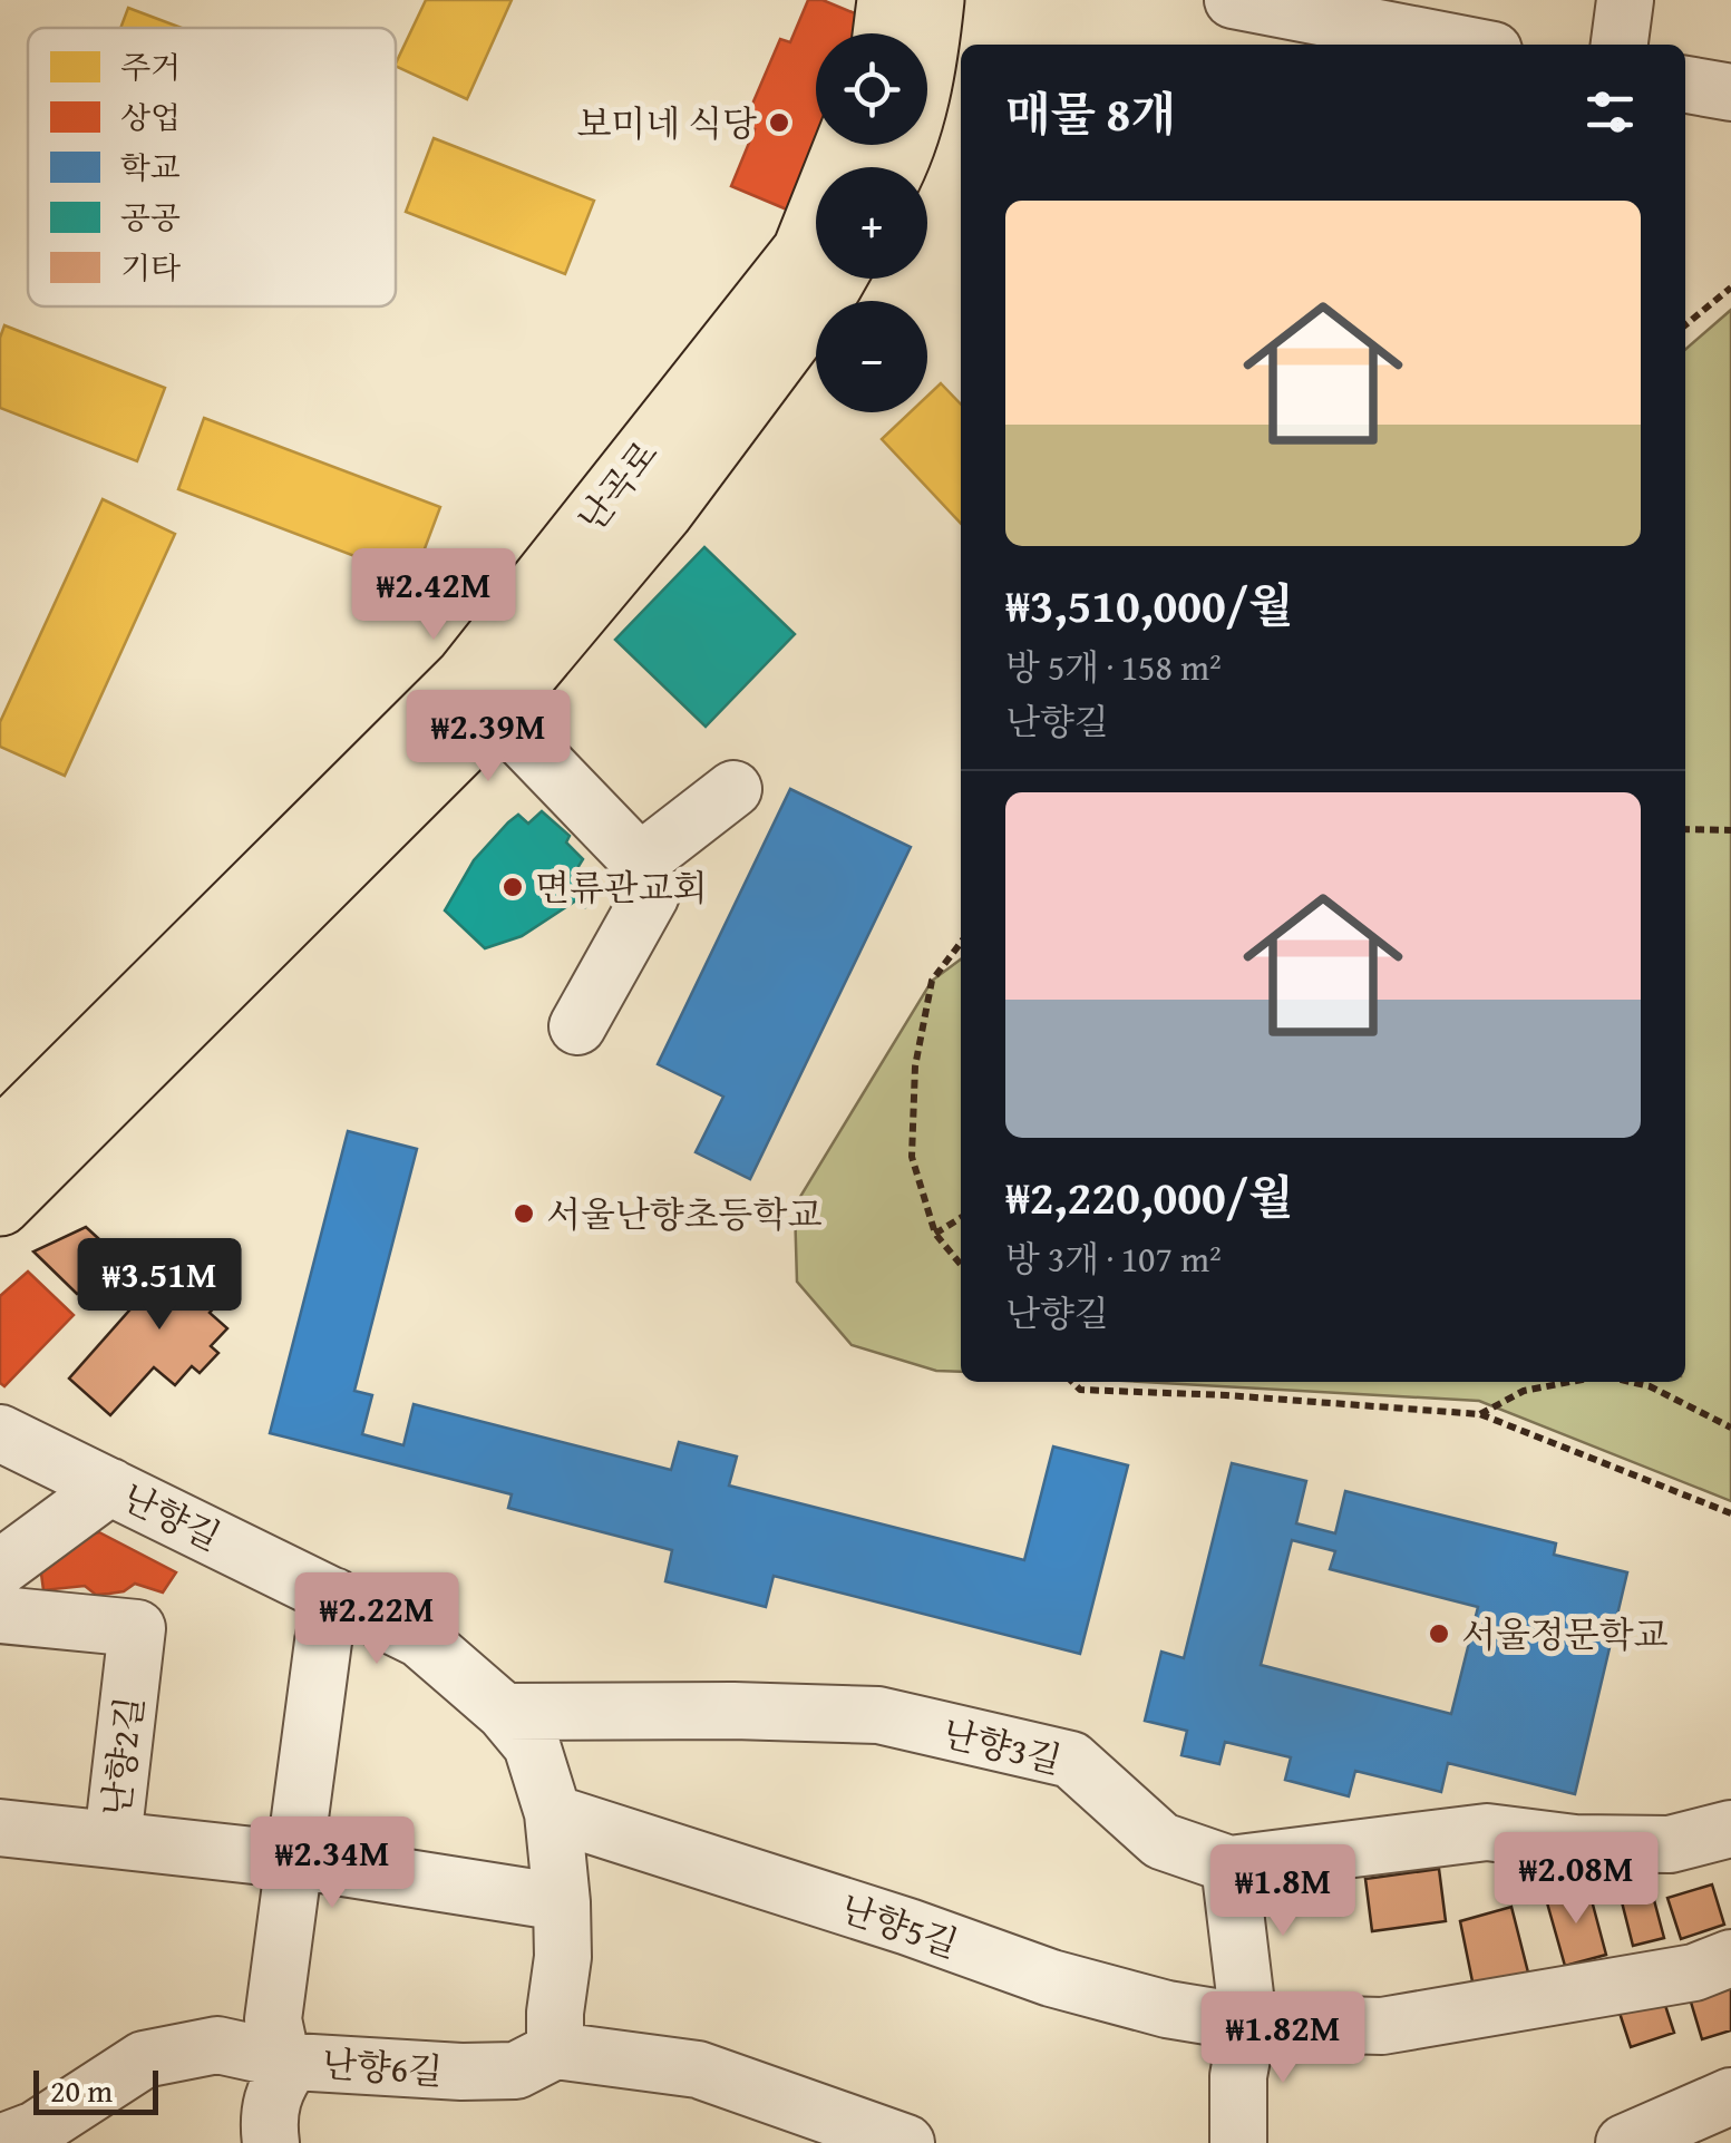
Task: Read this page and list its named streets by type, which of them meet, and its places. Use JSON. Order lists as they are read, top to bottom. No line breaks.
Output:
{"streets":{"main road":["난곡로"],"street":["난향길","난향3길","난향2길","난향5길","난향6길"]},"crossings":[["난향길","난향3길"],["난향길","난향5길"],["난향길","난향6길"]],"places":["보미네 식당","면류관교회","서울난향초등학교","서울정문학교"],"legend":["주거","상업","학교","공공","기타"],"scale_bar":"20 m","page":{"map_buttons":["+","−"],"heading":"매물 8개","list":[{"name":"₩3,510,000/월","note":"방 5개 · 158 m² · 난향길"},{"name":"₩2,220,000/월","note":"방 3개 · 107 m² · 난향길"}],"price":["₩2.42M","₩2.39M","₩3.51M","₩2.22M","₩2.34M","₩2.08M","₩1.8M","₩1.82M"],"scale":"20 m"}}
